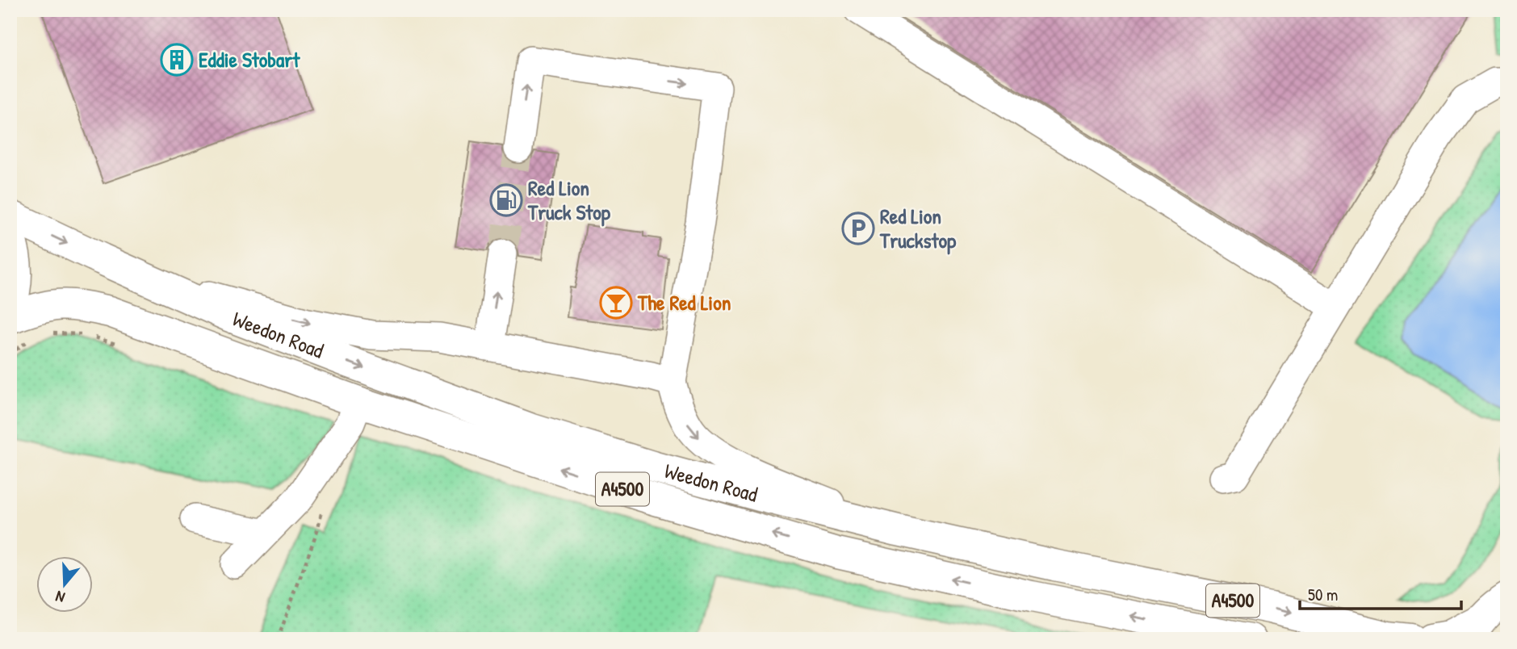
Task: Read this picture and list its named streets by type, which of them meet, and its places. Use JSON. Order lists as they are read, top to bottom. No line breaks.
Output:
{"streets":{"highway":["Weedon Road","A4500"]},"places":{"building":["Eddie Stobart"],"fuel station":["Red Lion Truck Stop"],"parking":["Red Lion Truckstop"],"bar":["The Red Lion"]},"scale_bar":"50 m","north":"bottom"}
